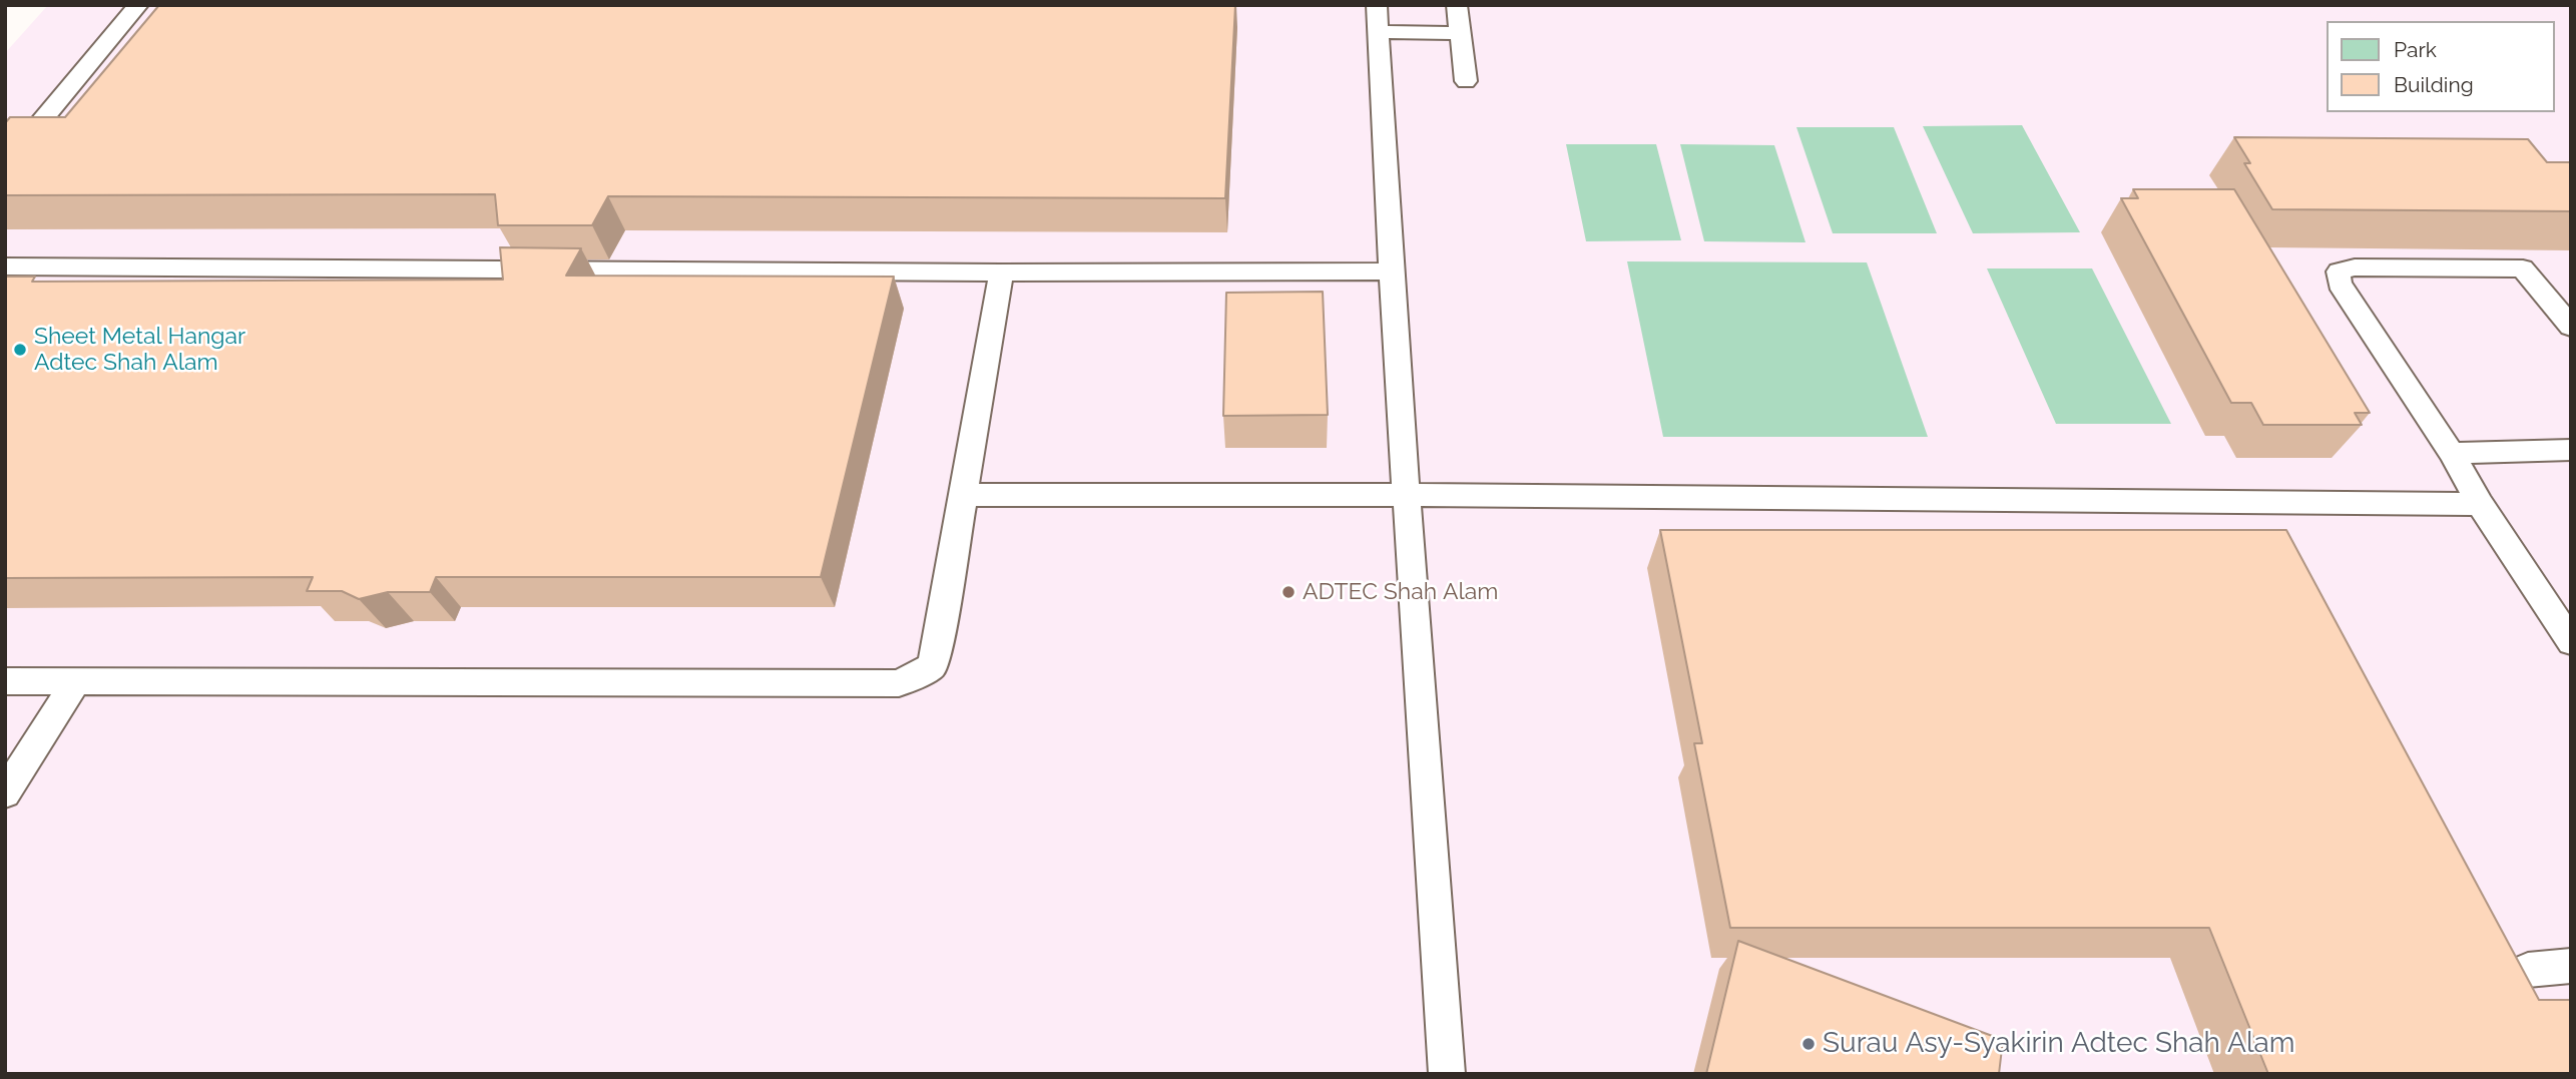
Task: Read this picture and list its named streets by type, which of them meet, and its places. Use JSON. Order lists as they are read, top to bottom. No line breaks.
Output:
{"places":["Sheet Metal Hangar Adtec Shah Alam","ADTEC Shah Alam","Surau Asy-Syakirin Adtec Shah Alam"],"legend":["Park","Building"]}
